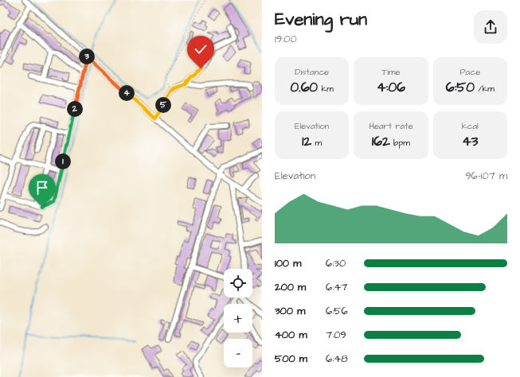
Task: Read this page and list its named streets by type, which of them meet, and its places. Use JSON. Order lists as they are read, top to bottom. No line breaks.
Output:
{"page":{"heading":["Evening run","19:00"],"pins":["3","4","5","2","1"],"stats":[["Distance","0.60 km"],["Time","4:06"],["Pace","6:50 /km"],["Elevation","12 m"],["Heart rate","162 bpm"],["kcal","43"]],"chart":["Elevation","96–107 m"],"list":[{"name":"100 m","note":"6:30"},{"name":"200 m","note":"6:47"},{"name":"300 m","note":"6:56"},{"name":"400 m","note":"7:09"},{"name":"500 m","note":"6:48"}],"map_buttons":["+","−"]}}
